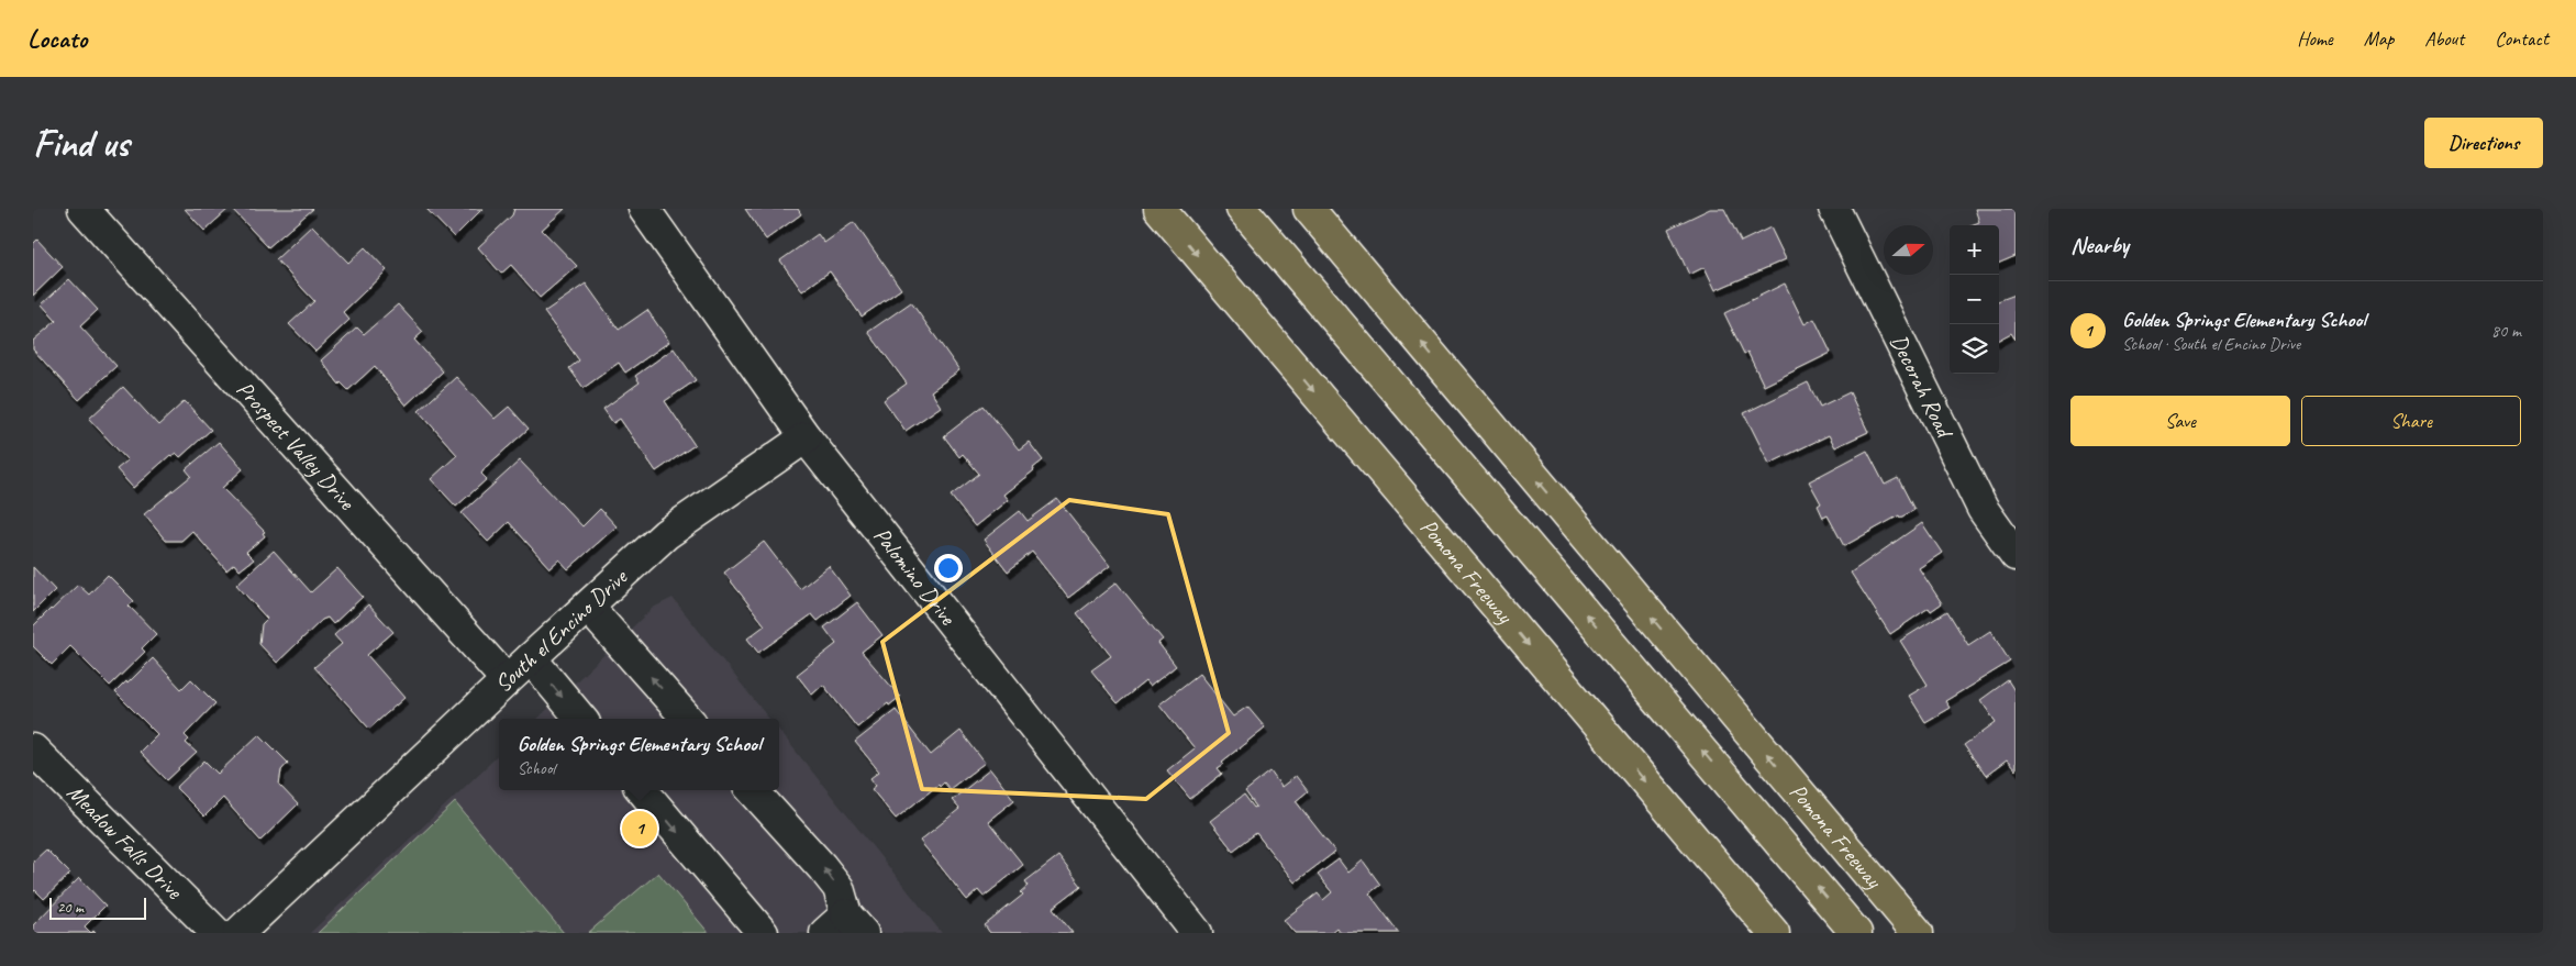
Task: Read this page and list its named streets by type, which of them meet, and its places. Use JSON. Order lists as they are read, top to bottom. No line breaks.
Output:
{"streets":{"highway":["Pomona Freeway"],"street":["Decorah Road","Prospect Valley Drive","Palomino Drive","South el Encino Drive","Meadow Falls Drive"]},"crossings":[["Prospect Valley Drive","South el Encino Drive"],["Palomino Drive","South el Encino Drive"]],"scale_bar":"20 m","north":"right","page":{"header":"Locato","nav":["Home","Map","About","Contact"],"buttons":["Directions",["Save","Share"]],"title":"Find us","heading":"Nearby","map_buttons":["+","−"],"list":[{"mark":"1","name":"Golden Springs Elementary School","note":"School · South el Encino Drive","value":"80 m"}],"popup":["Golden Springs Elementary School","School"],"pins":"1","scale":"20 m"}}
